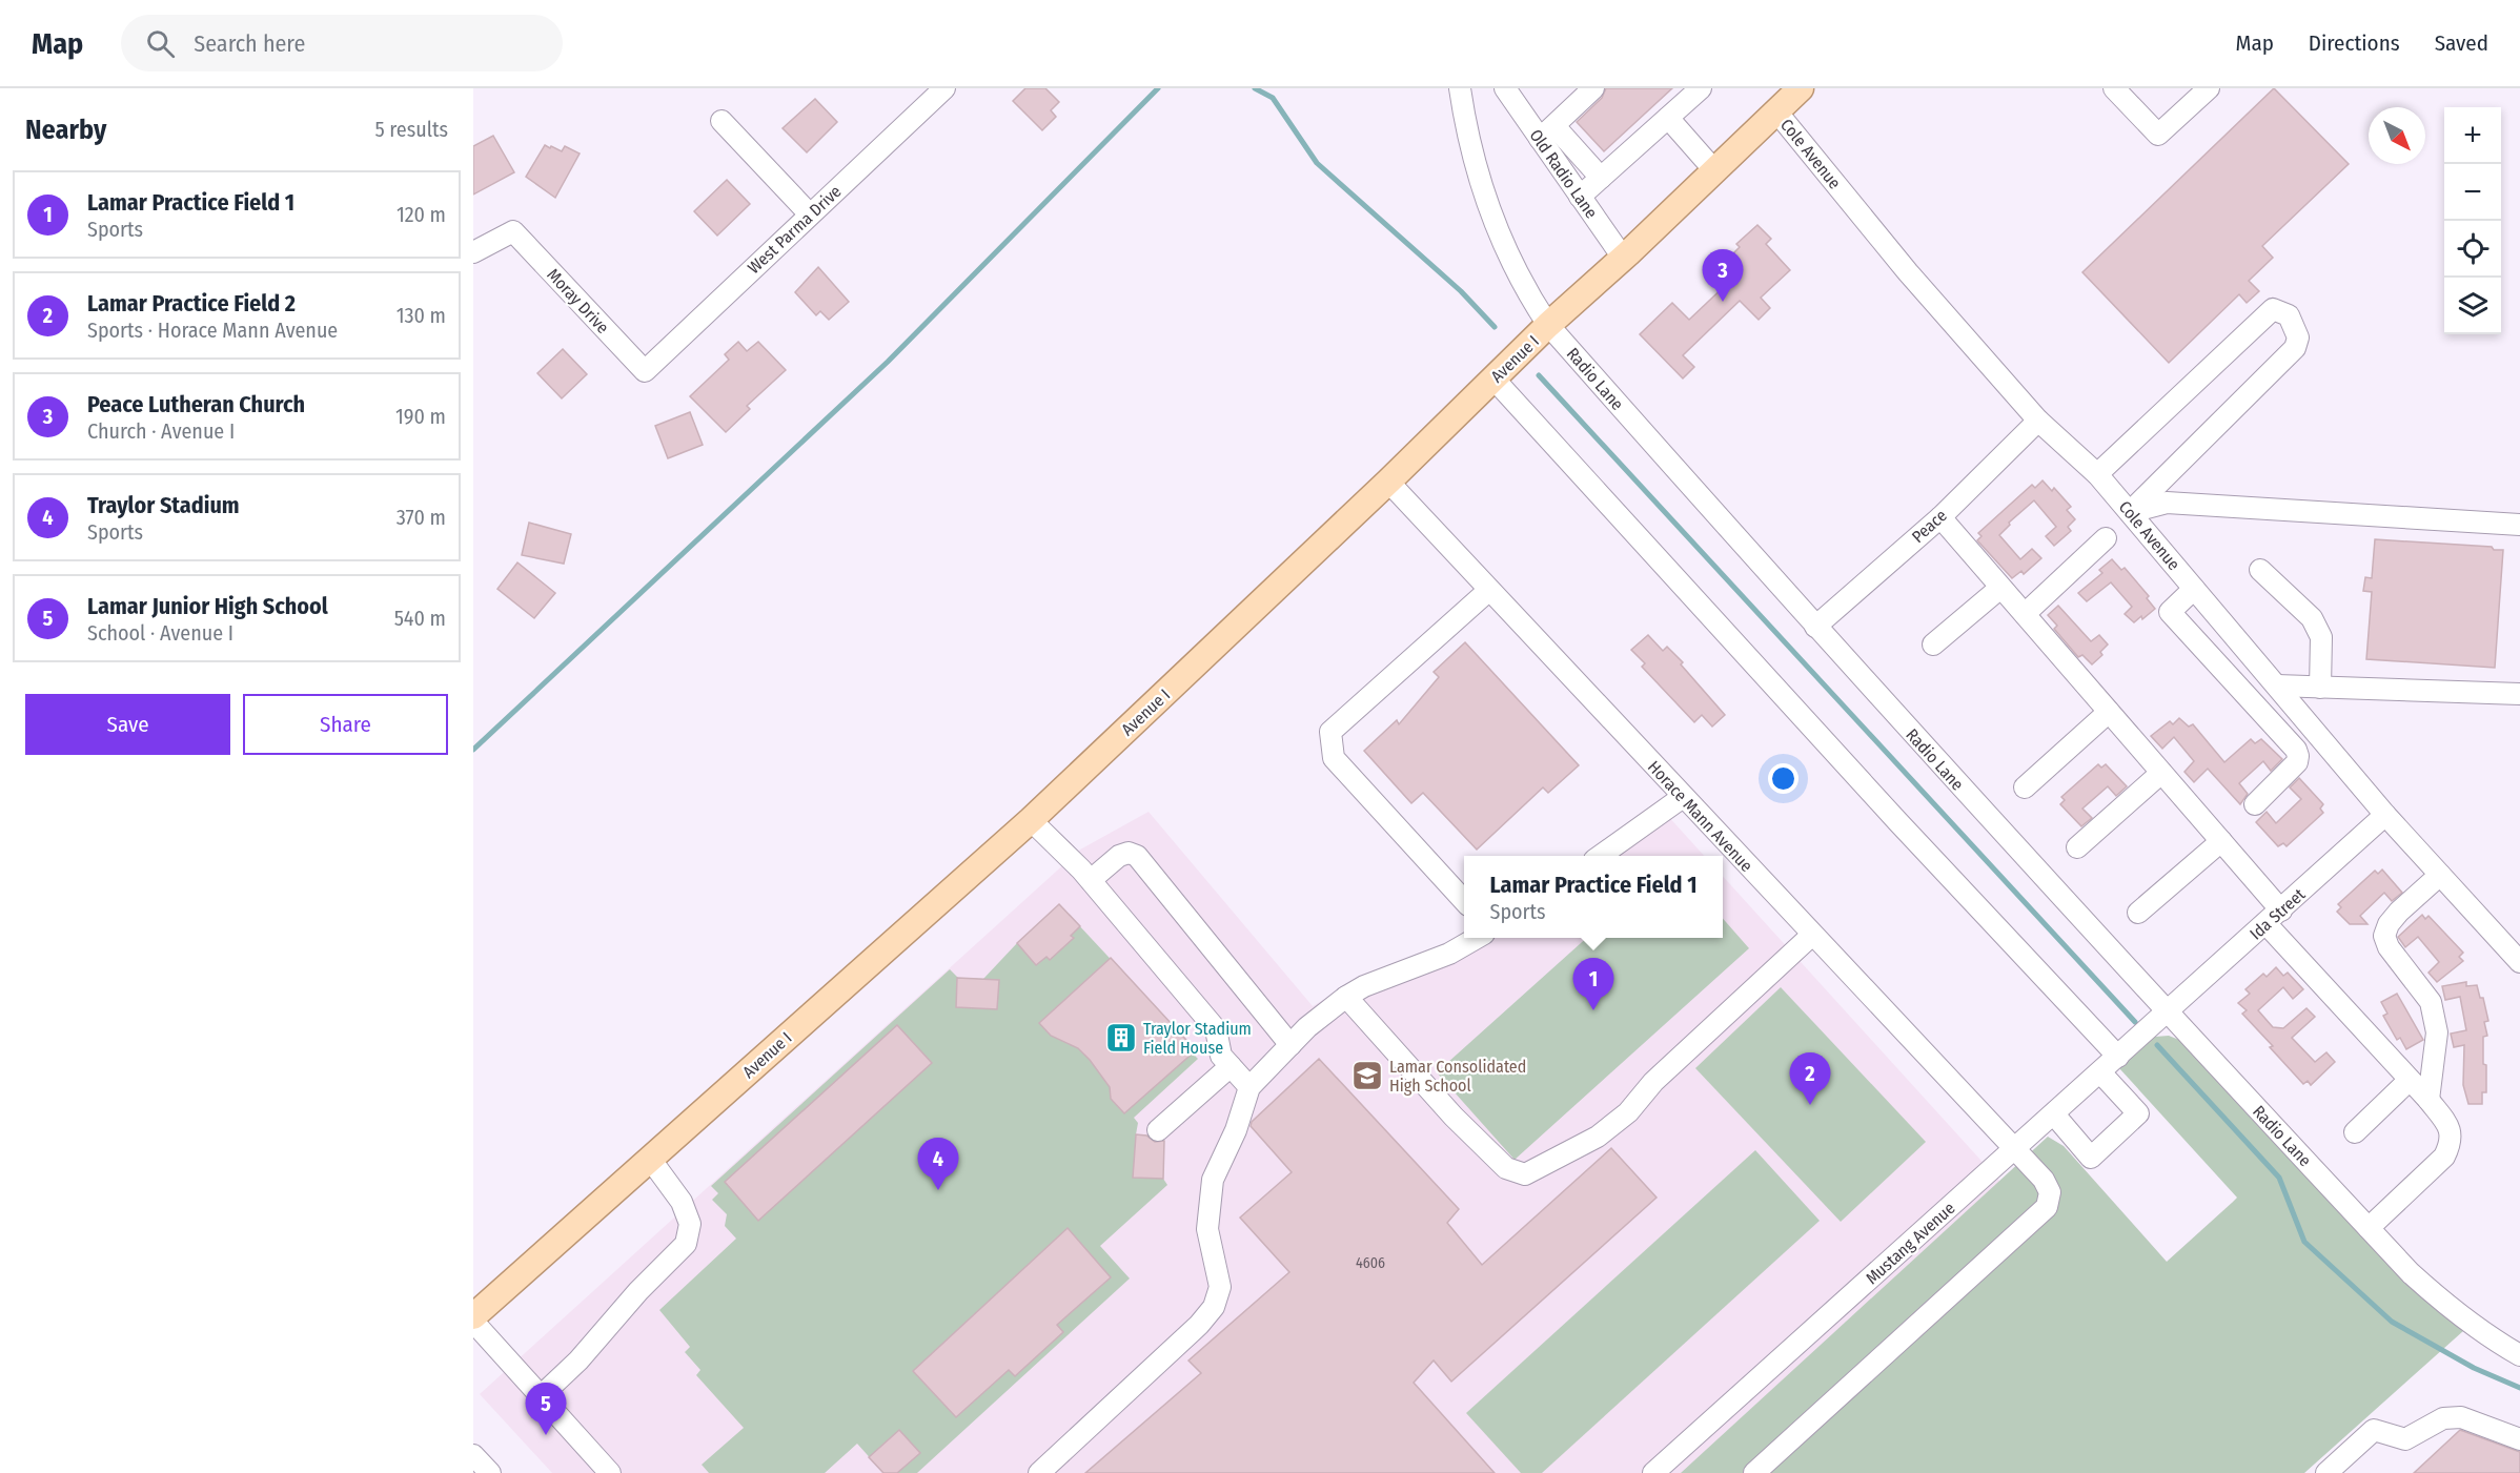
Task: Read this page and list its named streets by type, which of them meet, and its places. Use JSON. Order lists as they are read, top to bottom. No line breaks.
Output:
{"streets":{"main road":["Avenue I"],"street":["Cole Avenue","Old Radio Lane","West Parma Drive","Moray Drive","Radio Lane","Peace","Horace Mann Avenue","Ida Street","Mustang Avenue"]},"crossings":[["Cole Avenue","Avenue I"],["Cole Avenue","Peace"],["Cole Avenue","Ida Street"],["Old Radio Lane","Avenue I"],["West Parma Drive","Moray Drive"],["Avenue I","Radio Lane"],["Avenue I","Horace Mann Avenue"],["Radio Lane","Peace"],["Radio Lane","Ida Street"],["Radio Lane","Mustang Avenue"],["Horace Mann Avenue","Mustang Avenue"],["Ida Street","Mustang Avenue"]],"places":{"building":["Traylor Stadium Field House"],"school or university":["Lamar Consolidated High School"]},"house_numbers":["4606"],"north":"bottom right","page":{"header":"Map","search":"Search here","nav":["Map","Directions","Saved"],"heading":["Nearby","5 results"],"map_buttons":["+","−"],"list":[{"mark":"1","name":"Lamar Practice Field 1","note":"Sports","value":"120 m"},{"mark":"2","name":"Lamar Practice Field 2","note":"Sports · Horace Mann Avenue","value":"130 m"},{"mark":"3","name":"Peace Lutheran Church","note":"Church · Avenue I","value":"190 m"},{"mark":"4","name":"Traylor Stadium","note":"Sports","value":"370 m"},{"mark":"5","name":"Lamar Junior High School","note":"School · Avenue I","value":"540 m"}],"pins":["3","1","2","4","5"],"buttons":["Save","Share"],"popup":["Lamar Practice Field 1","Sports"]}}
